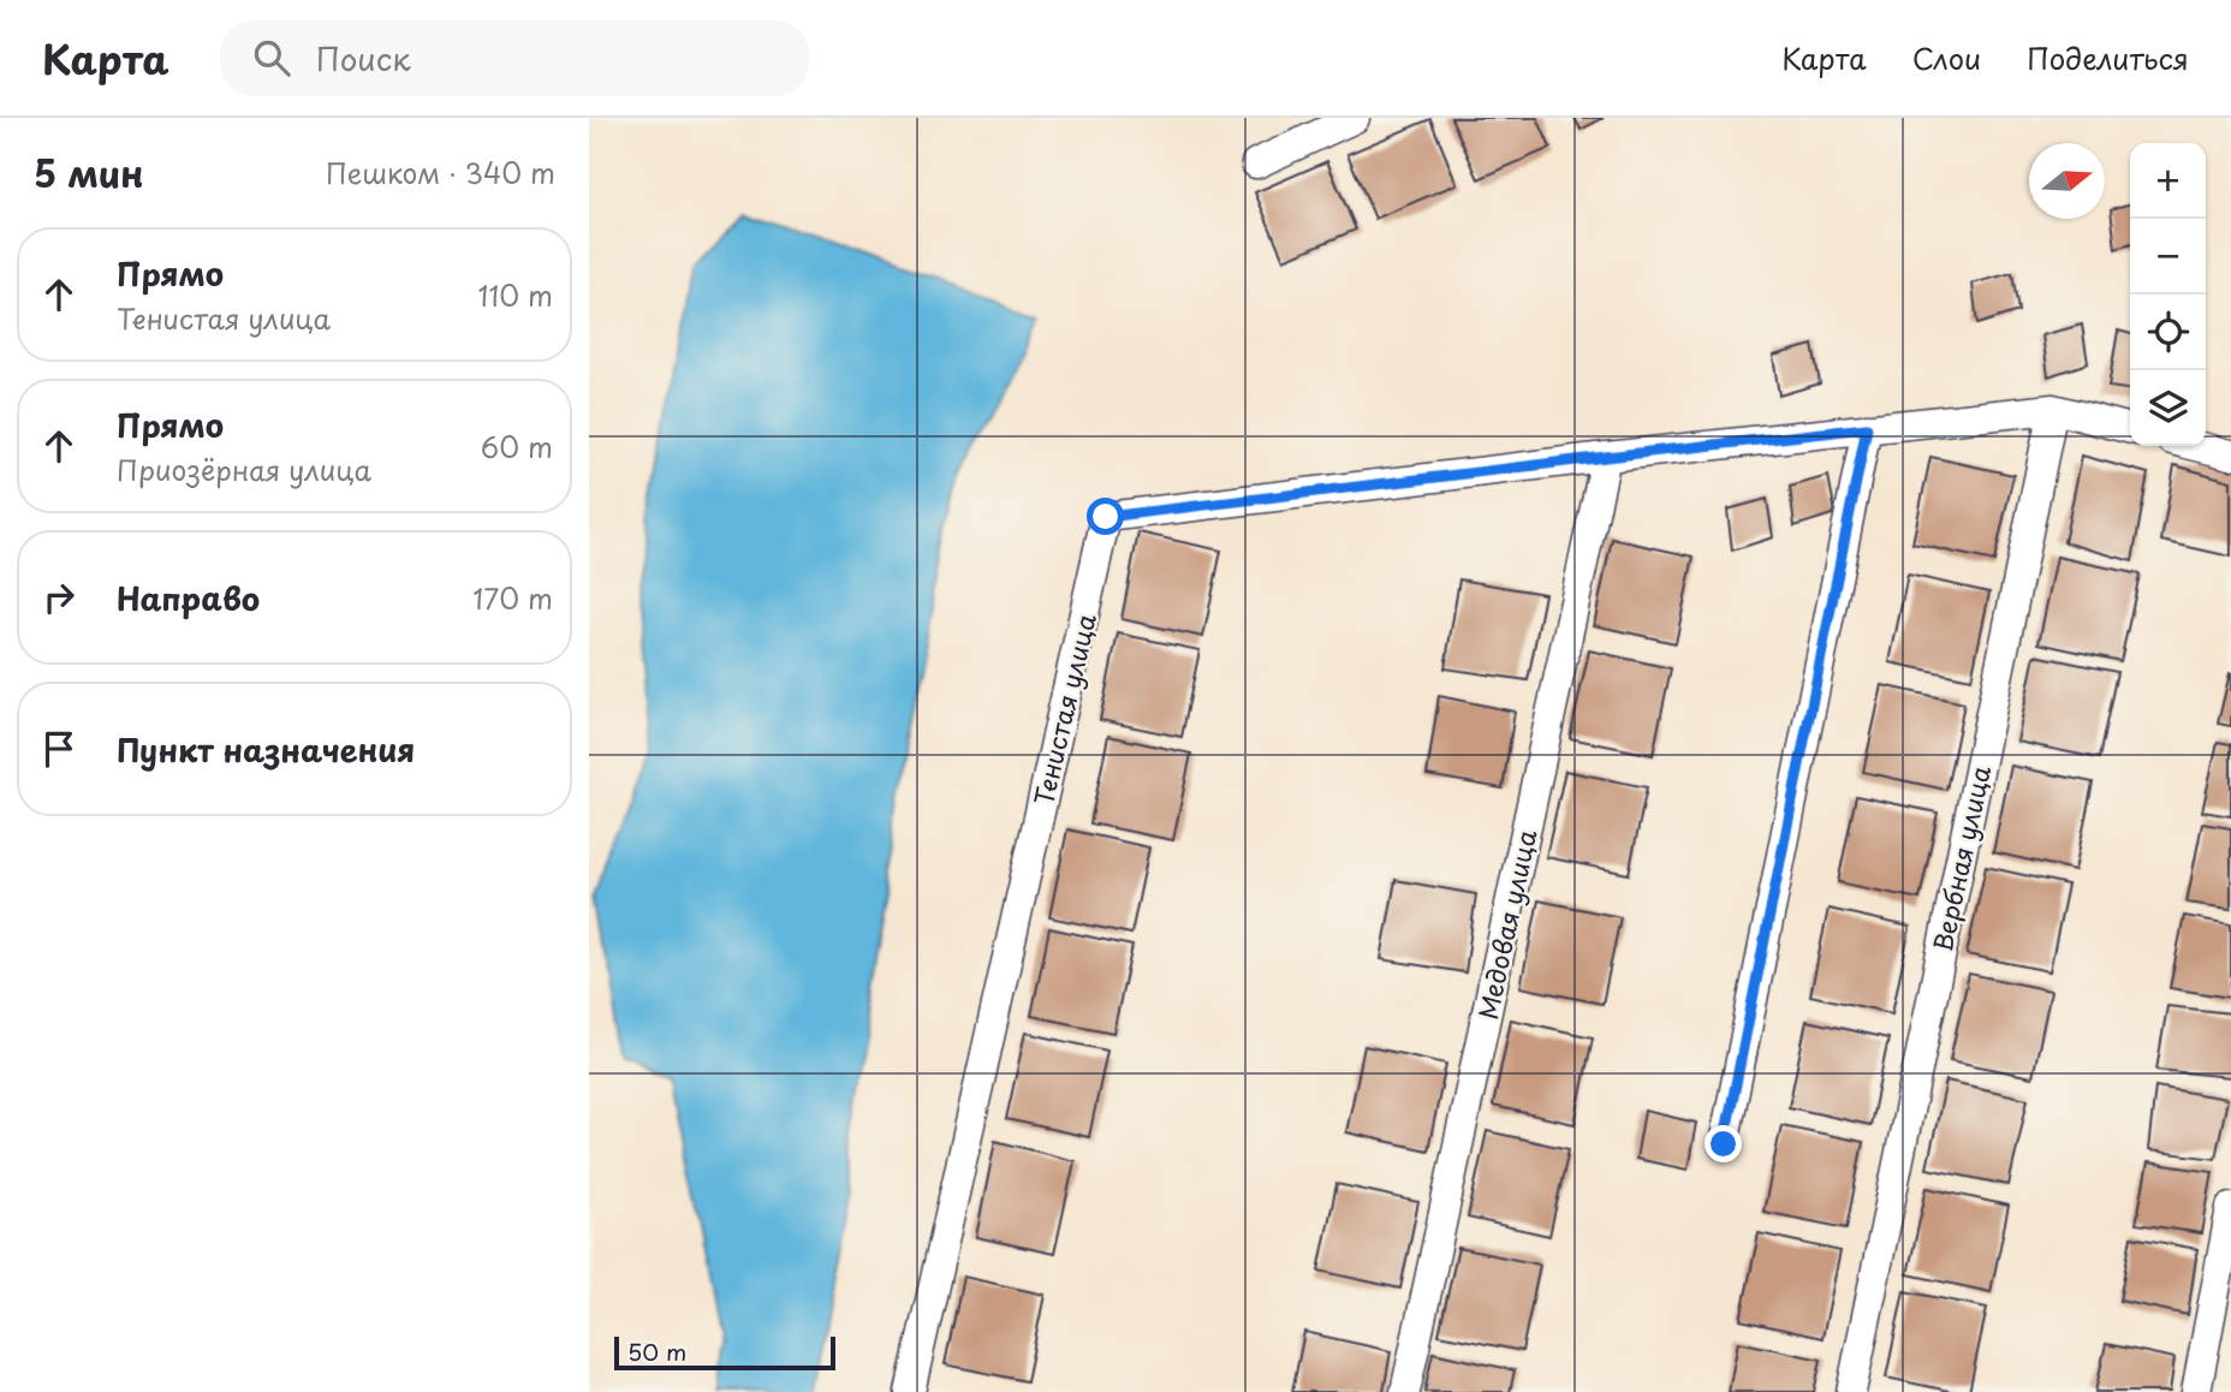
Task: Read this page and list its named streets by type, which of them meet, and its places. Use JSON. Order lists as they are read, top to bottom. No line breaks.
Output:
{"streets":{"street":["Тенистая улица","Вербная улица","Медовая улица"]},"crossings":[["Тенистая улица","Медовая улица"]],"scale_bar":"50 m","north":"right","page":{"header":"Карта","search":"Поиск","nav":["Карта","Слои","Поделиться"],"heading":["5 мин","Пешком · 340 m"],"map_buttons":["+","−"],"list":[["Прямо","Тенистая улица","110 m"],["Прямо","Приозёрная улица","60 m"],["Направо","170 m"],"Пункт назначения"],"scale":"50 m"}}
